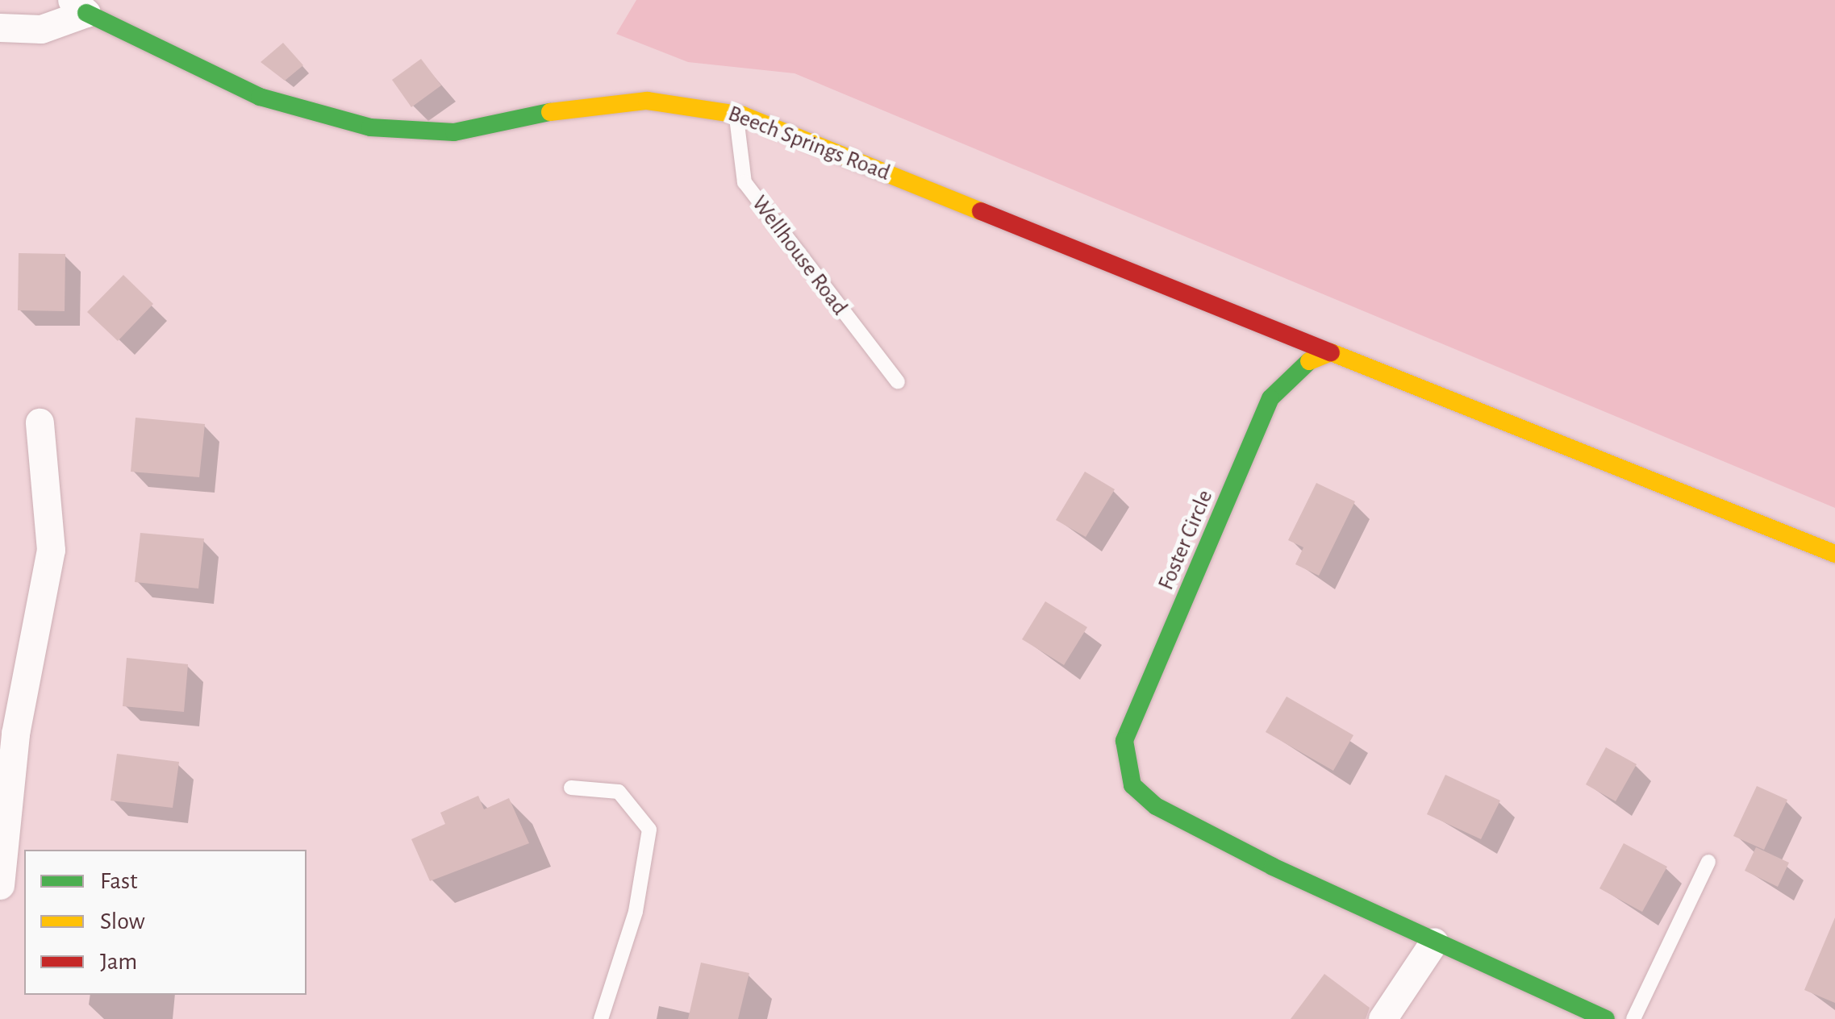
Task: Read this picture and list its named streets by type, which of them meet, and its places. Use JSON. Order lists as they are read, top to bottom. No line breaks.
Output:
{"streets":{"street":["Beech Springs Road","Foster Circle"],"lane":["Wellhouse Road"]},"crossings":[["Beech Springs Road","Wellhouse Road"],["Beech Springs Road","Foster Circle"]],"legend":["Fast","Slow","Jam"]}
